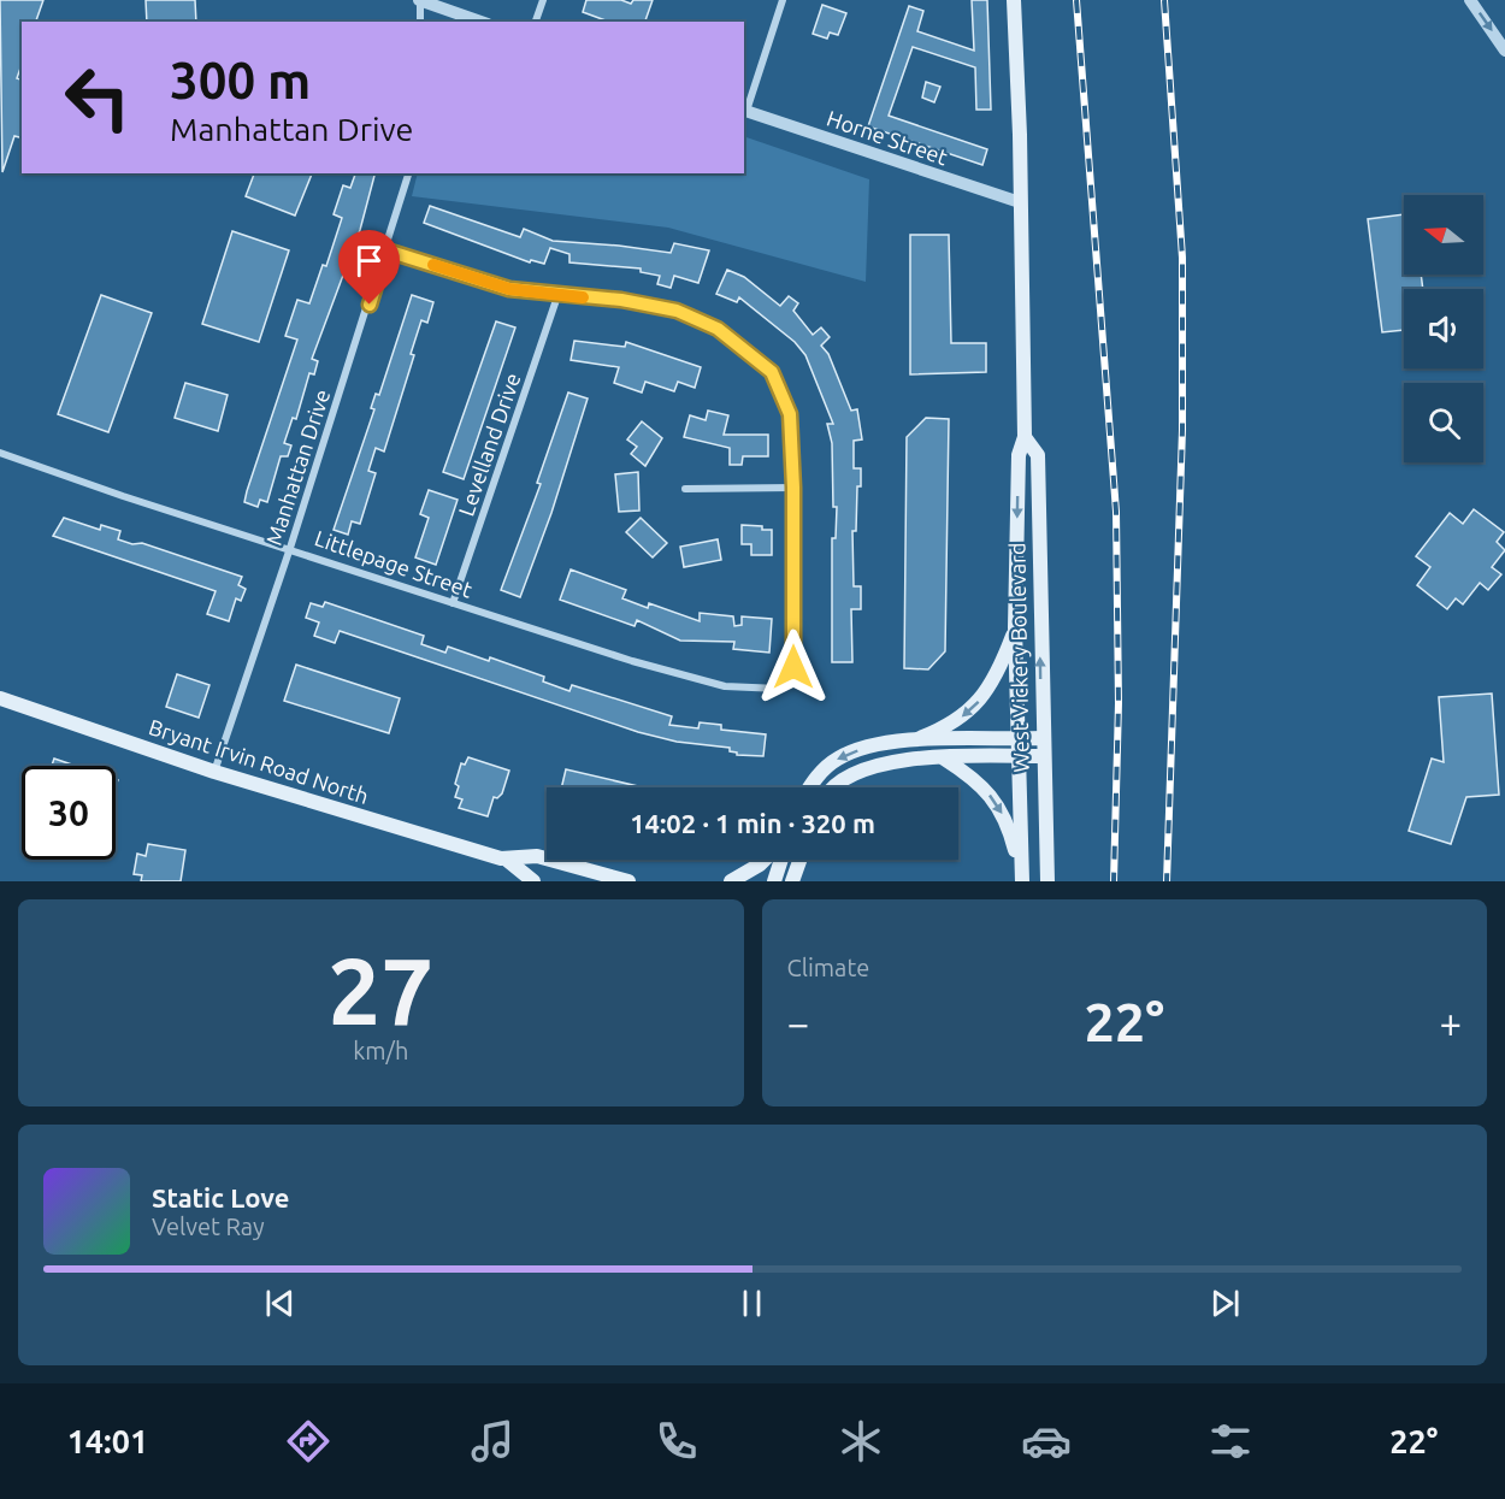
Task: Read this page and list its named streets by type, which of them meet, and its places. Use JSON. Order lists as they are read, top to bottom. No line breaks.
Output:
{"streets":{"main road":["West Vickery Boulevard","Bryant Irvin Road North"],"street":["Horne Street","Levelland Drive","Manhattan Drive","Littlepage Street"]},"crossings":[["Horne Street","West Vickery Boulevard"],["Levelland Drive","Littlepage Street"],["Manhattan Drive","Littlepage Street"],["Manhattan Drive","Bryant Irvin Road North"]],"north":"left","page":{"turn":["300 m","Manhattan Drive"],"limit":"30","trip":"14:02 · 1 min · 320 m","tile":[["27","km/h"],"Climate"],"heat":["−","22°","+"],"song":["Static Love","Velvet Ray"],"tabs":["14:01","22°"]}}
